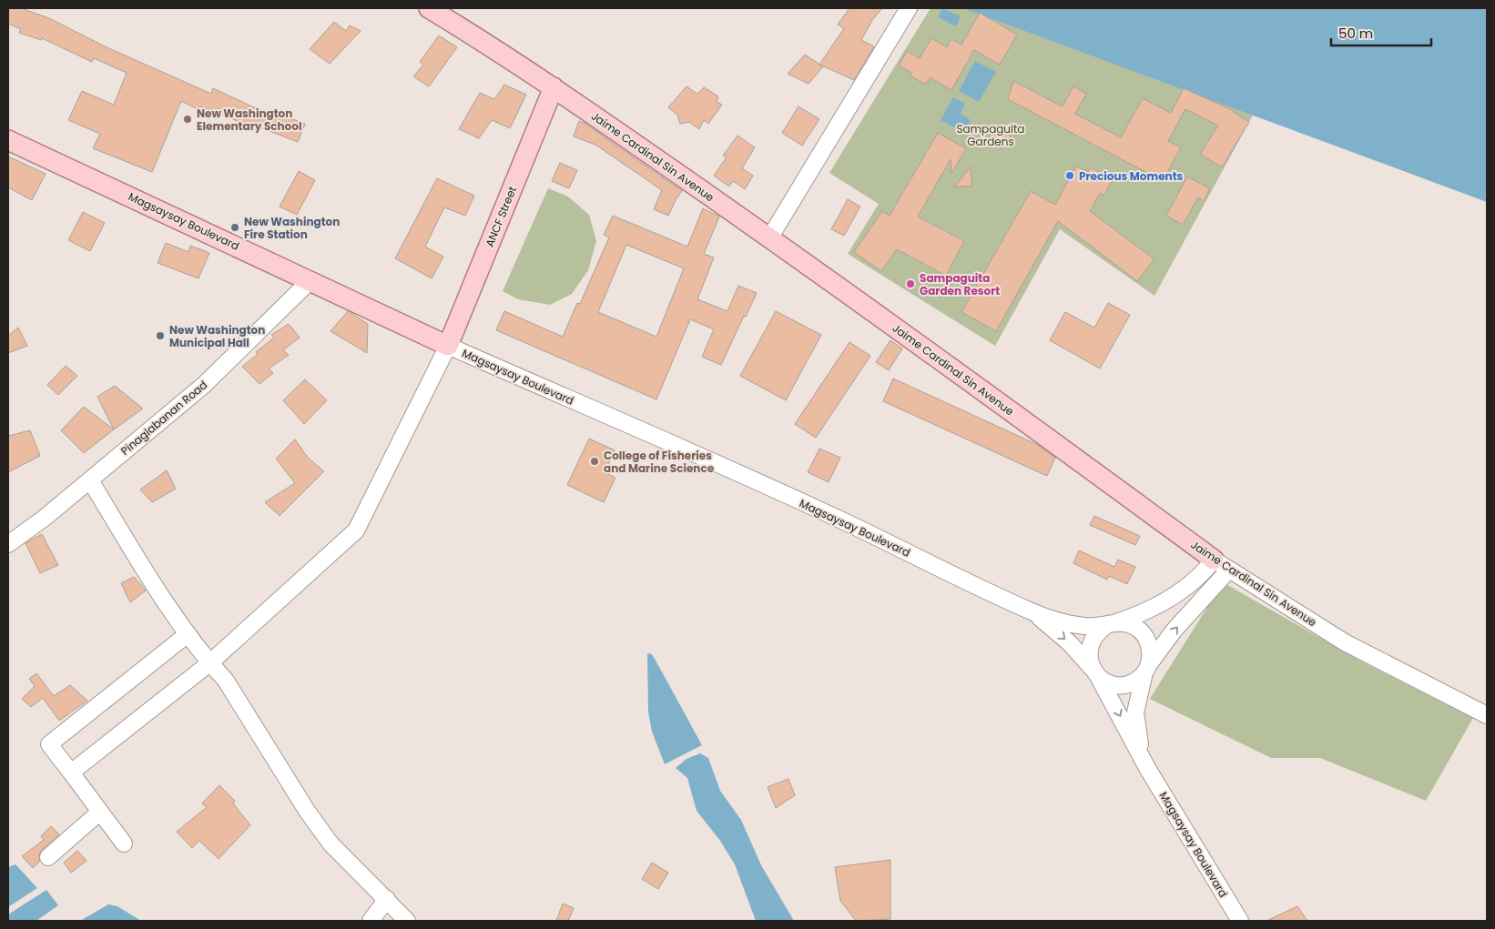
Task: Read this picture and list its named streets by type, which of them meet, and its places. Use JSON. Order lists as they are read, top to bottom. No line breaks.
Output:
{"streets":{"main road":["Jaime Cardinal Sin Avenue","ANCF Street","Magsaysay Boulevard"],"street":["Pinaglabanan Road"]},"crossings":[["Jaime Cardinal Sin Avenue","ANCF Street"],["Jaime Cardinal Sin Avenue","Magsaysay Boulevard"],["ANCF Street","Magsaysay Boulevard"],["Magsaysay Boulevard","Pinaglabanan Road"]],"parks":["Sampaguita Gardens"],"places":["New Washington Elementary School","Precious Moments","New Washington Fire Station","Sampaguita Garden Resort","New Washington Municipal Hall","College of Fisheries and Marine Science"],"scale_bar":"50 m"}
